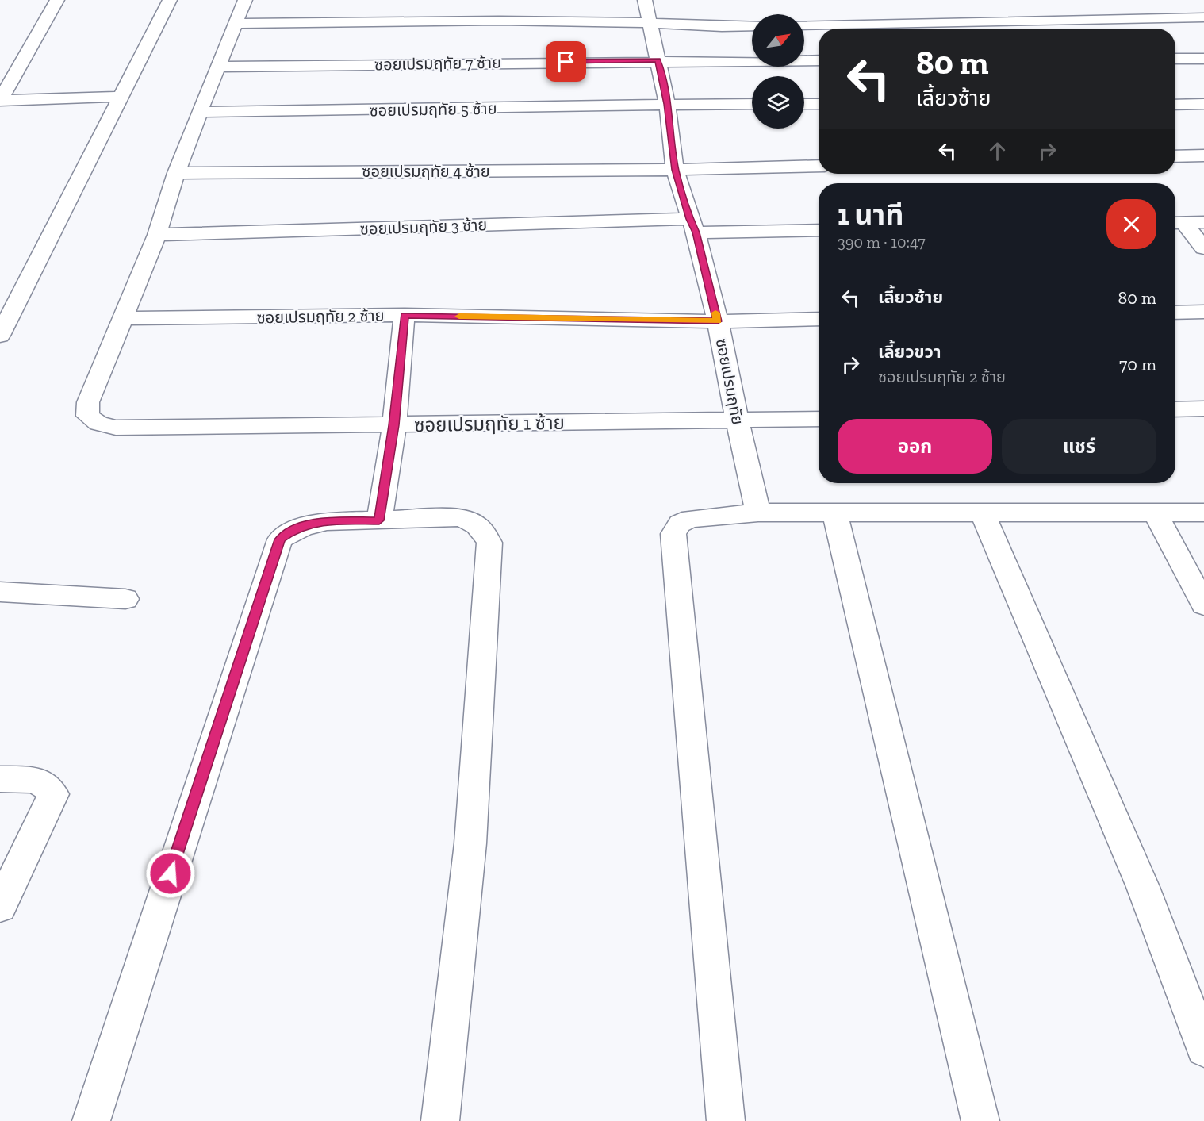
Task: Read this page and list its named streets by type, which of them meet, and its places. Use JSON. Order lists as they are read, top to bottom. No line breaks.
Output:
{"streets":{"street":["ซอยเปรมฤทัย 7 ซ้าย","ซอยเปรมฤทัย 5 ซ้าย","ซอยเปรมฤทัย 4 ซ้าย","ซอยเปรมฤทัย 3 ซ้าย","ซอยเปรมฤทัย 2 ซ้าย","ซอยเปรมฤทัย","ซอยเปรมฤทัย 1 ซ้าย"]},"crossings":[["ซอยเปรมฤทัย 7 ซ้าย","ซอยเปรมฤทัย"],["ซอยเปรมฤทัย 5 ซ้าย","ซอยเปรมฤทัย"],["ซอยเปรมฤทัย 4 ซ้าย","ซอยเปรมฤทัย"],["ซอยเปรมฤทัย 3 ซ้าย","ซอยเปรมฤทัย"],["ซอยเปรมฤทัย 2 ซ้าย","ซอยเปรมฤทัย"],["ซอยเปรมฤทัย 2 ซ้าย","ซอยเปรมฤทัย 1 ซ้าย"],["ซอยเปรมฤทัย","ซอยเปรมฤทัย 1 ซ้าย"]],"north":"top right","page":{"turn":["80 m","เลี้ยวซ้าย"],"heading":["1 นาที","390 m · 10:47"],"list":[{"name":"เลี้ยวซ้าย","value":"80 m"},{"name":"เลี้ยวขวา","note":"ซอยเปรมฤทัย 2 ซ้าย","value":"70 m"}],"buttons":["ออก","แชร์"]}}
